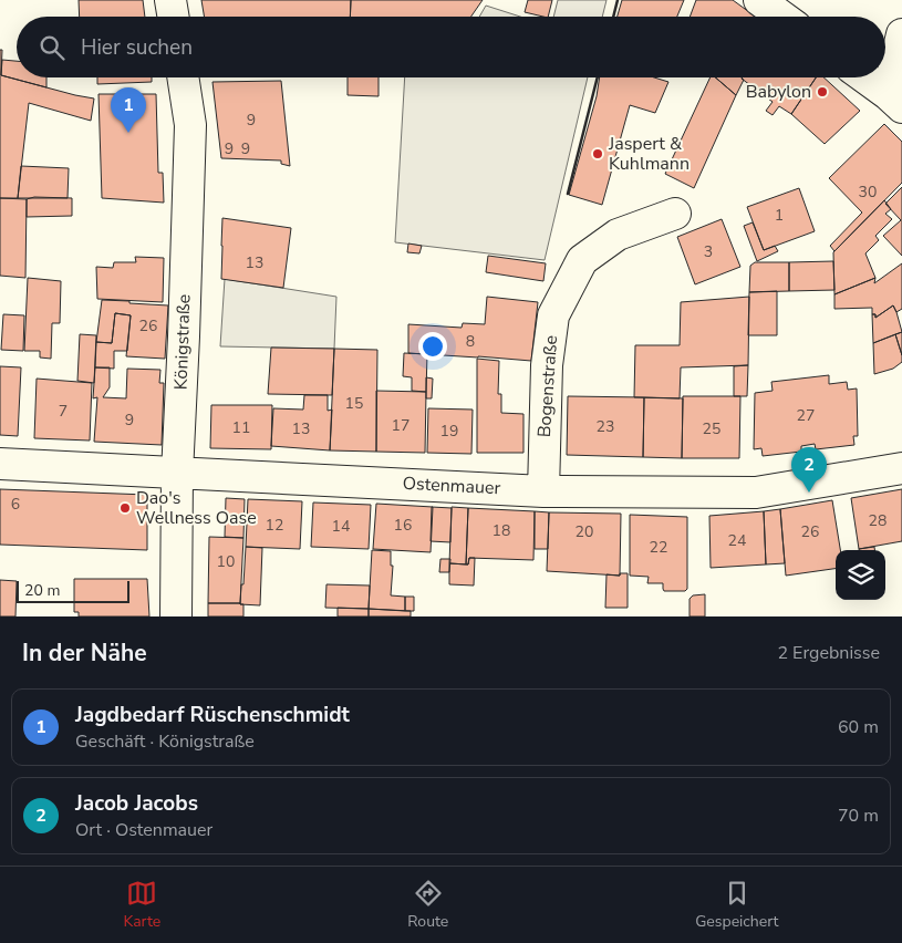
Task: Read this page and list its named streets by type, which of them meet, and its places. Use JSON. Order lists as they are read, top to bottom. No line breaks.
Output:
{"streets":{"street":["Königstraße","Bogenstraße","Ostenmauer"]},"crossings":[["Königstraße","Ostenmauer"],["Bogenstraße","Ostenmauer"]],"places":["Babylon","Jaspert & Kuhlmann","Dao's Wellness Oase"],"house_numbers":["9","9","9","30","1","3","13","26","8","15","7","27","9","17","23","11","13","25","19","6","28","12","16","14","18","20","26","24","22","10"],"scale_bar":"20 m","page":{"search":"Hier suchen","pins":["1","2"],"scale":"20 m","heading":["In der Nähe","2 Ergebnisse"],"list":[{"mark":"1","name":"Jagdbedarf Rüschenschmidt","note":"Geschäft · Königstraße","value":"60 m"},{"mark":"2","name":"Jacob Jacobs","note":"Ort · Ostenmauer","value":"70 m"}],"nav":["Karte","Route","Gespeichert"]}}
